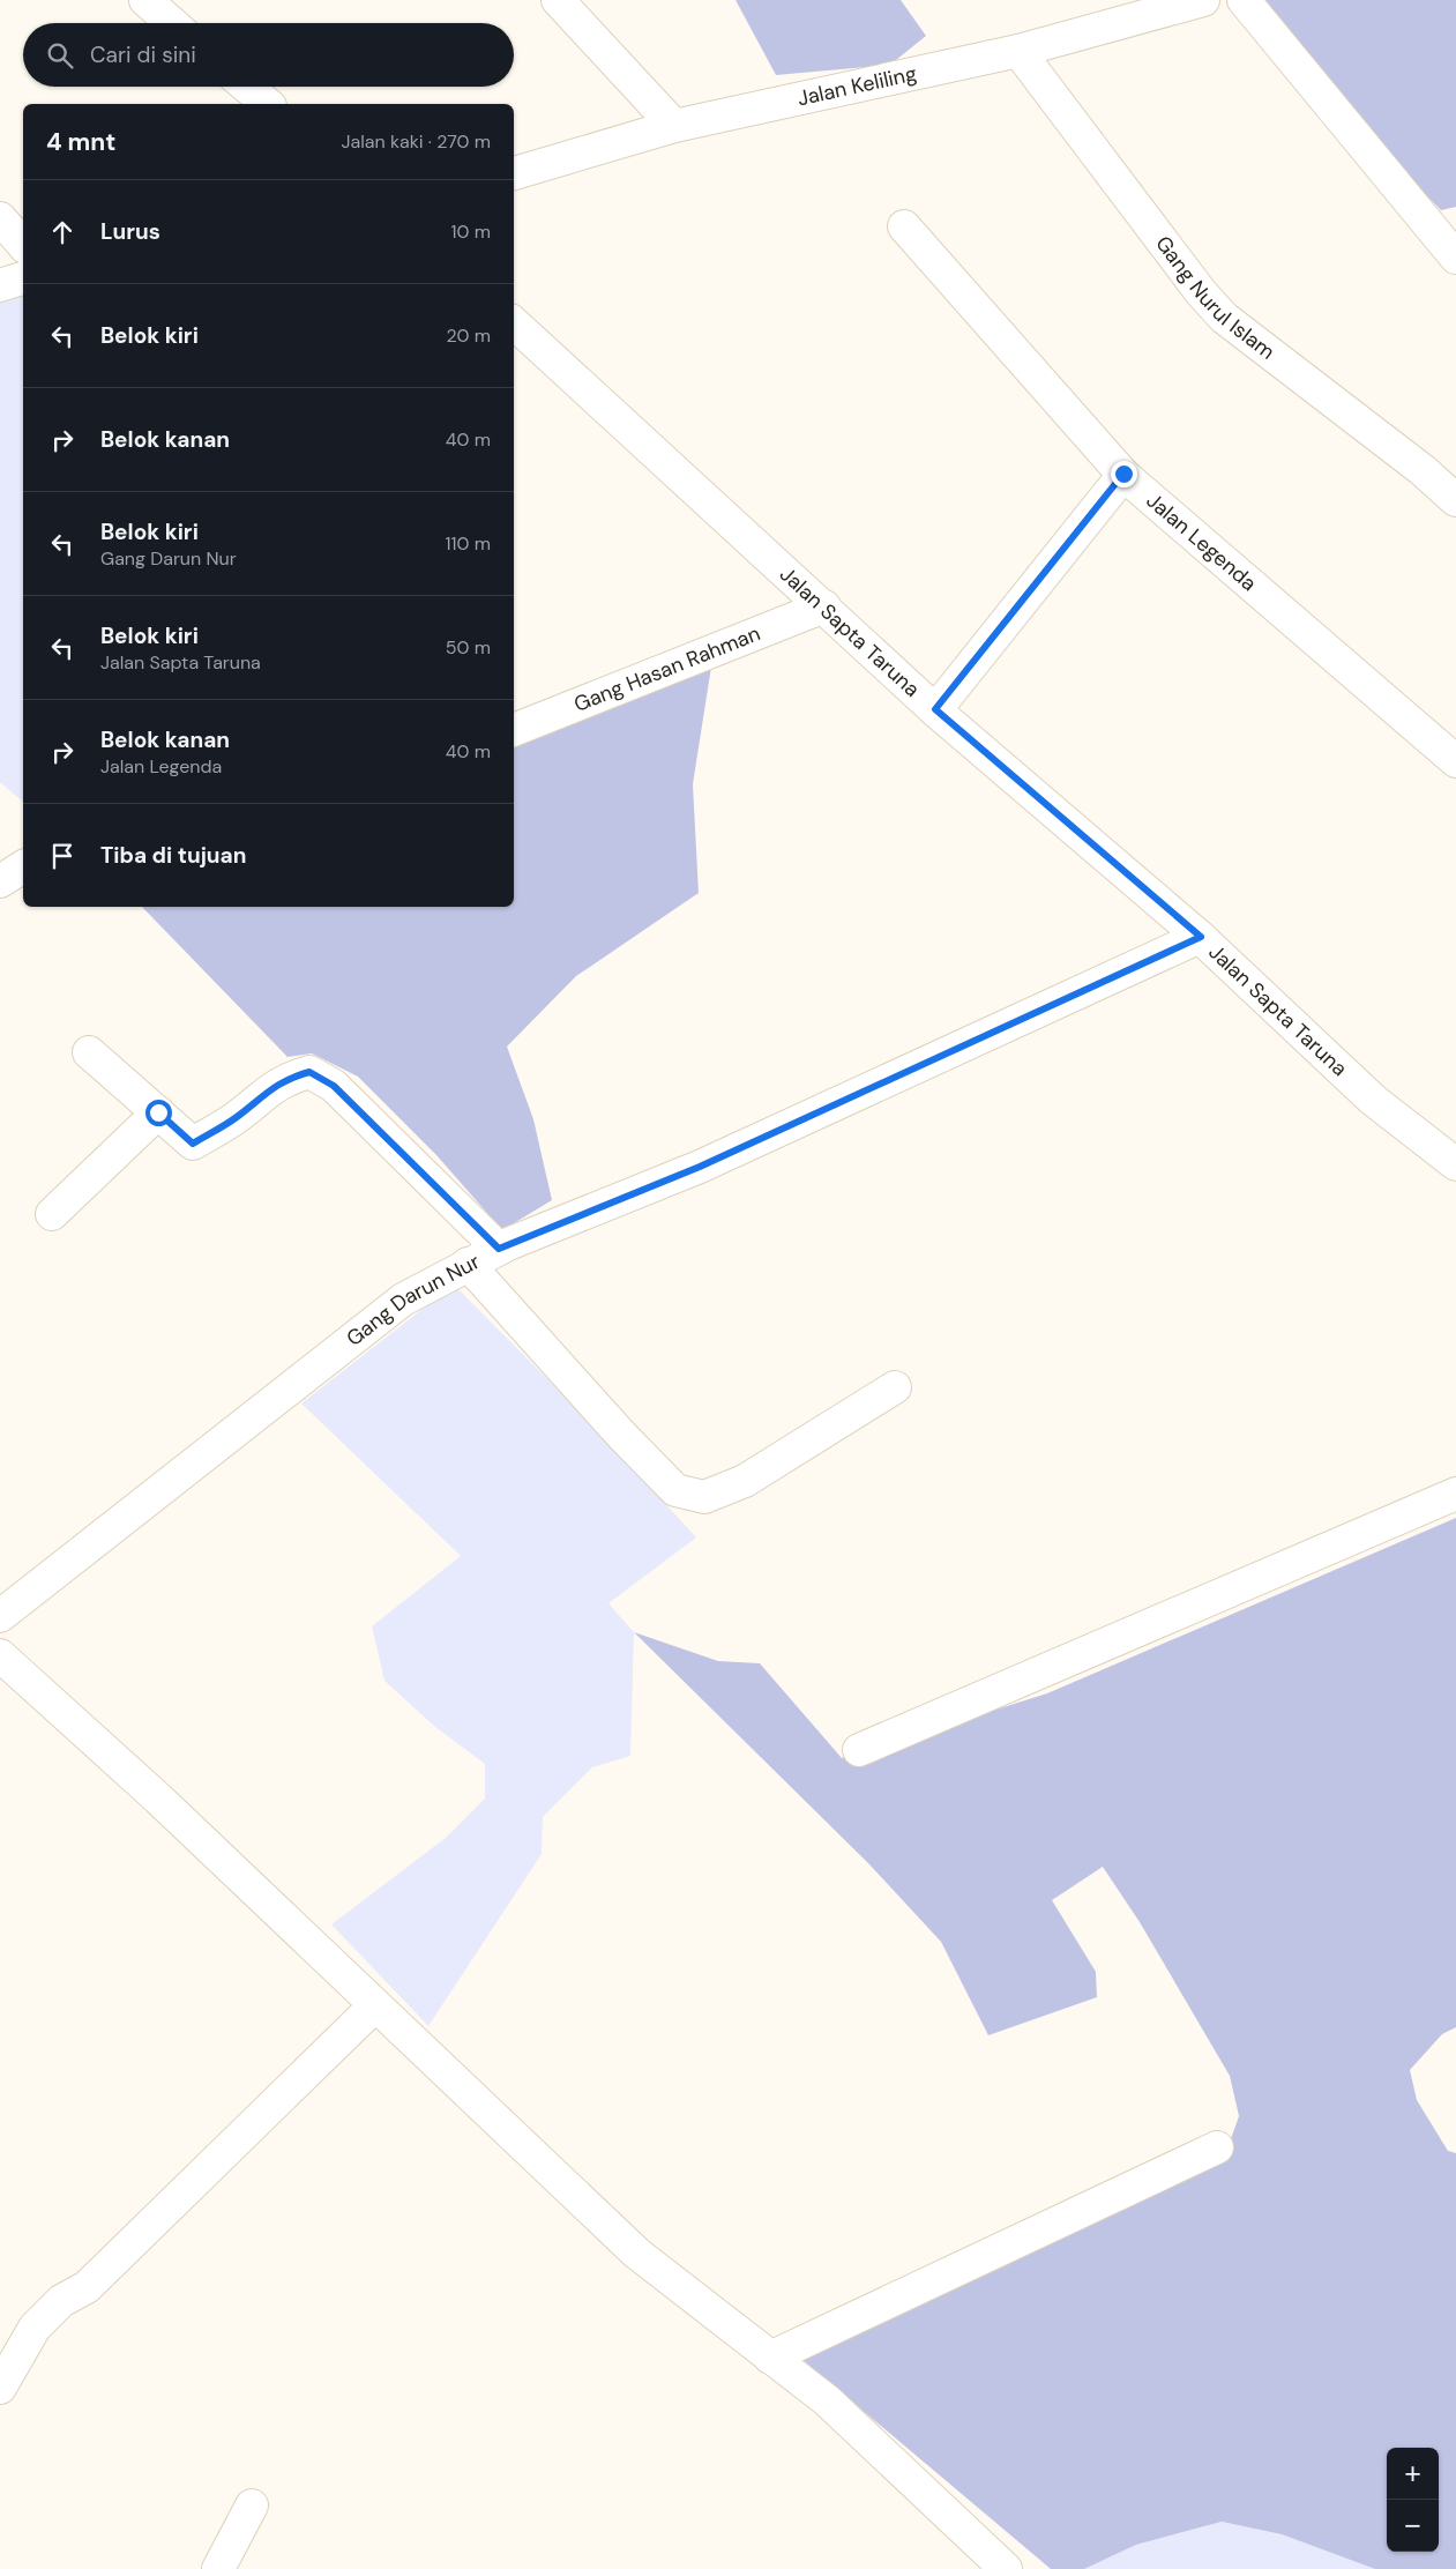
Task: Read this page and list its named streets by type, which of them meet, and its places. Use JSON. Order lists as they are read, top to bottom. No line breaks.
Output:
{"streets":{"street":["Jalan Keliling","Gang Nurul Islam","Jalan Legenda","Jalan Sapta Taruna","Gang Hasan Rahman","Gang Darun Nur"]},"crossings":[["Jalan Keliling","Gang Nurul Islam"],["Jalan Sapta Taruna","Gang Hasan Rahman"],["Jalan Sapta Taruna","Gang Darun Nur"]],"page":{"search":"Cari di sini","heading":["4 mnt","Jalan kaki · 270 m"],"list":[["Lurus","10 m"],["Belok kiri","20 m"],["Belok kanan","40 m"],["Belok kiri","Gang Darun Nur","110 m"],["Belok kiri","Jalan Sapta Taruna","50 m"],["Belok kanan","Jalan Legenda","40 m"],"Tiba di tujuan"],"map_buttons":["+","−"]}}
